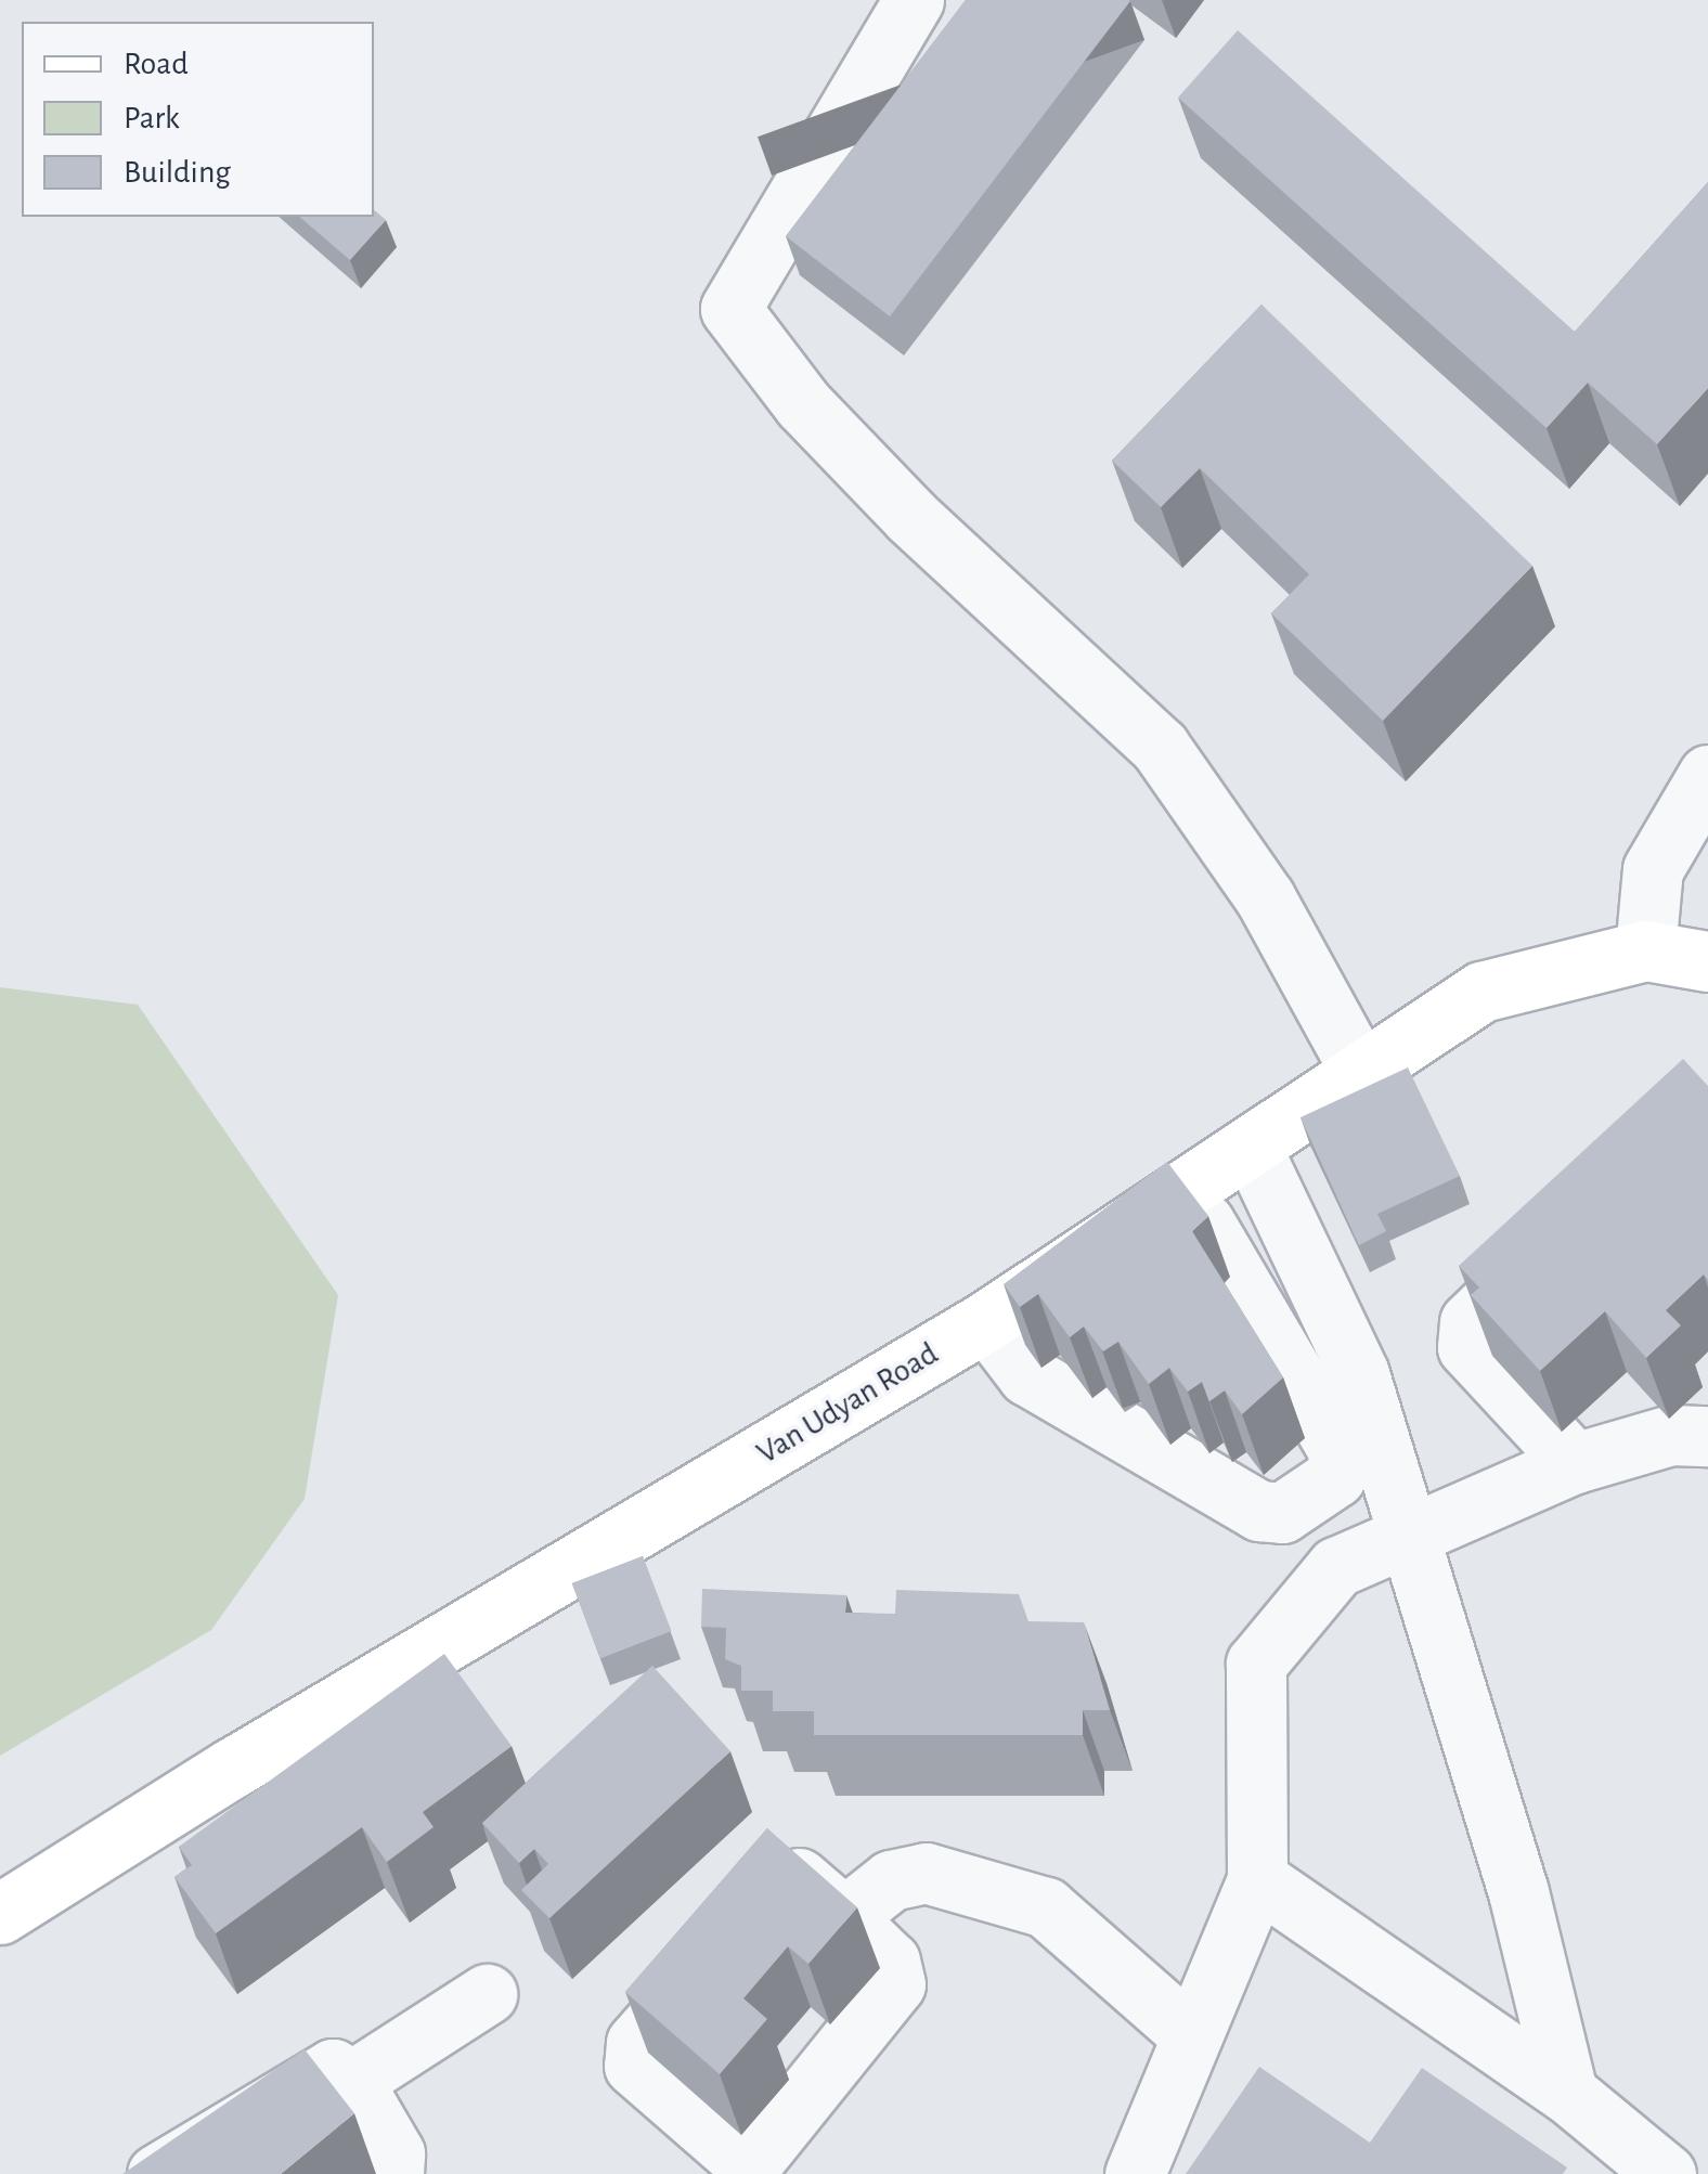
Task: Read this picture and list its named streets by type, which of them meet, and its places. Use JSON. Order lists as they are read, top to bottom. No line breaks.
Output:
{"streets":{"street":["Van Udyan Road"]},"legend":["Road","Park","Building"]}
